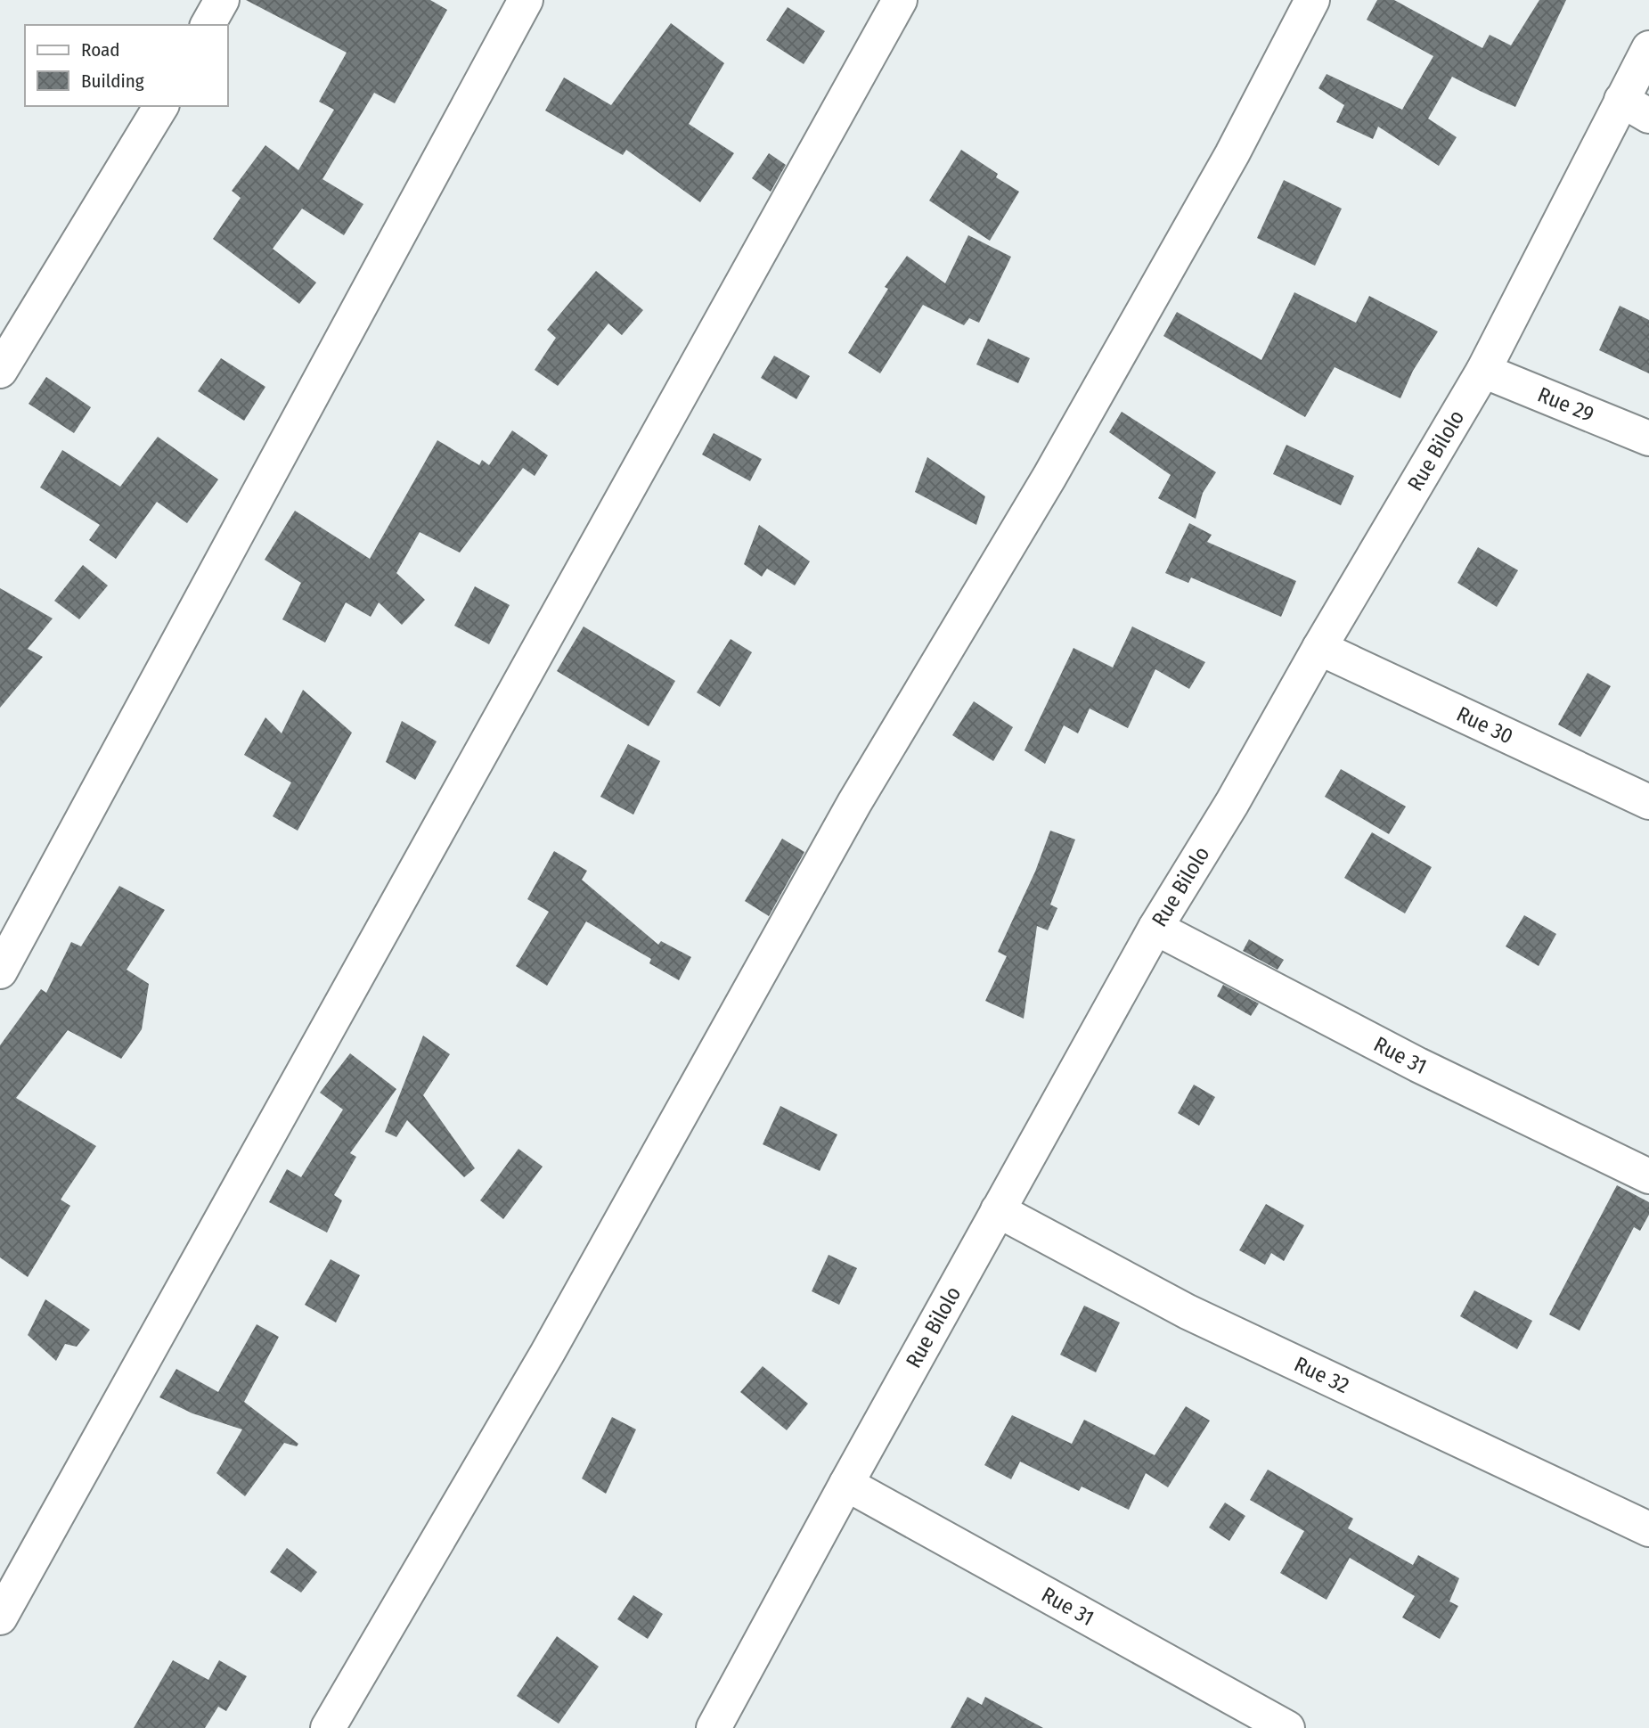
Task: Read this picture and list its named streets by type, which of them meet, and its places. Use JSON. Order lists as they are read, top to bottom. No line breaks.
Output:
{"streets":{"street":["Rue 29","Rue Bilolo","Rue 30","Rue 31","Rue 32"]},"crossings":[["Rue 29","Rue Bilolo"],["Rue Bilolo","Rue 30"],["Rue Bilolo","Rue 31"],["Rue Bilolo","Rue 32"]],"legend":["Road","Building"]}
